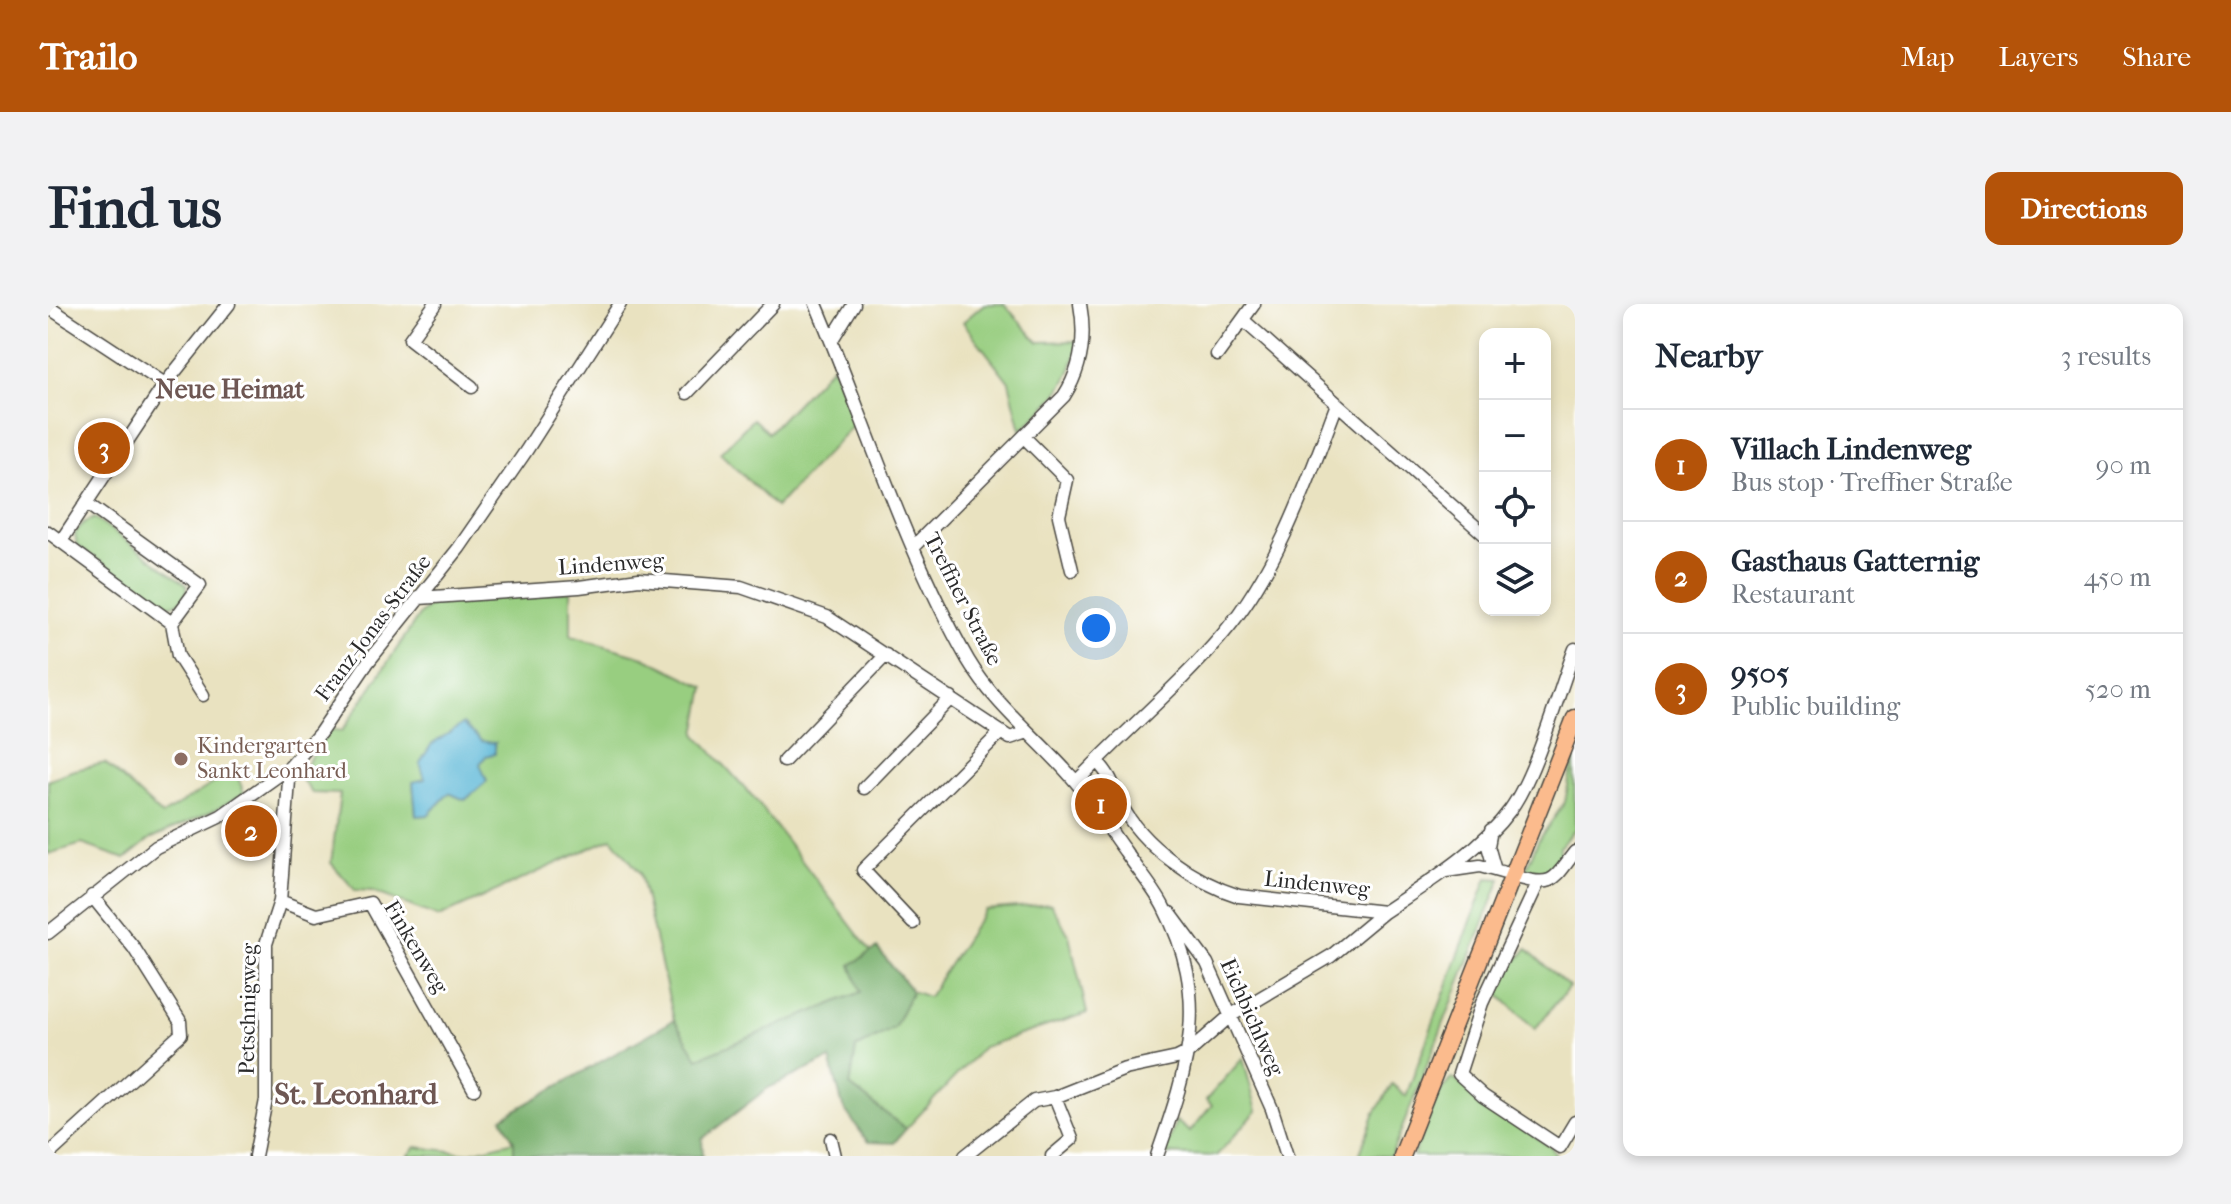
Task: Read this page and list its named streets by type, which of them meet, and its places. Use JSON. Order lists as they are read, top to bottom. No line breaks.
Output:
{"streets":{"street":["Lindenweg","Treffner Straße","Franz-Jonas-Straße","Finkenweg","Petschnigweg","Eichbichlweg"]},"crossings":[["Lindenweg","Franz-Jonas-Straße"],["Treffner Straße","Eichbichlweg"],["Franz-Jonas-Straße","Petschnigweg"],["Finkenweg","Petschnigweg"]],"districts":["Neue Heimat","St. Leonhard"],"places":["Kindergarten Sankt Leonhard"],"page":{"header":"Trailo","nav":["Map","Layers","Share"],"buttons":"Directions","title":"Find us","heading":["Nearby","3 results"],"map_buttons":["+","−"],"list":[{"mark":"1","name":"Villach Lindenweg","note":"Bus stop · Treffner Straße","value":"90 m"},{"mark":"2","name":"Gasthaus Gatternig","note":"Restaurant","value":"450 m"},{"mark":"3","name":"9505","note":"Public building","value":"520 m"}],"pins":["3","1","2"]}}
